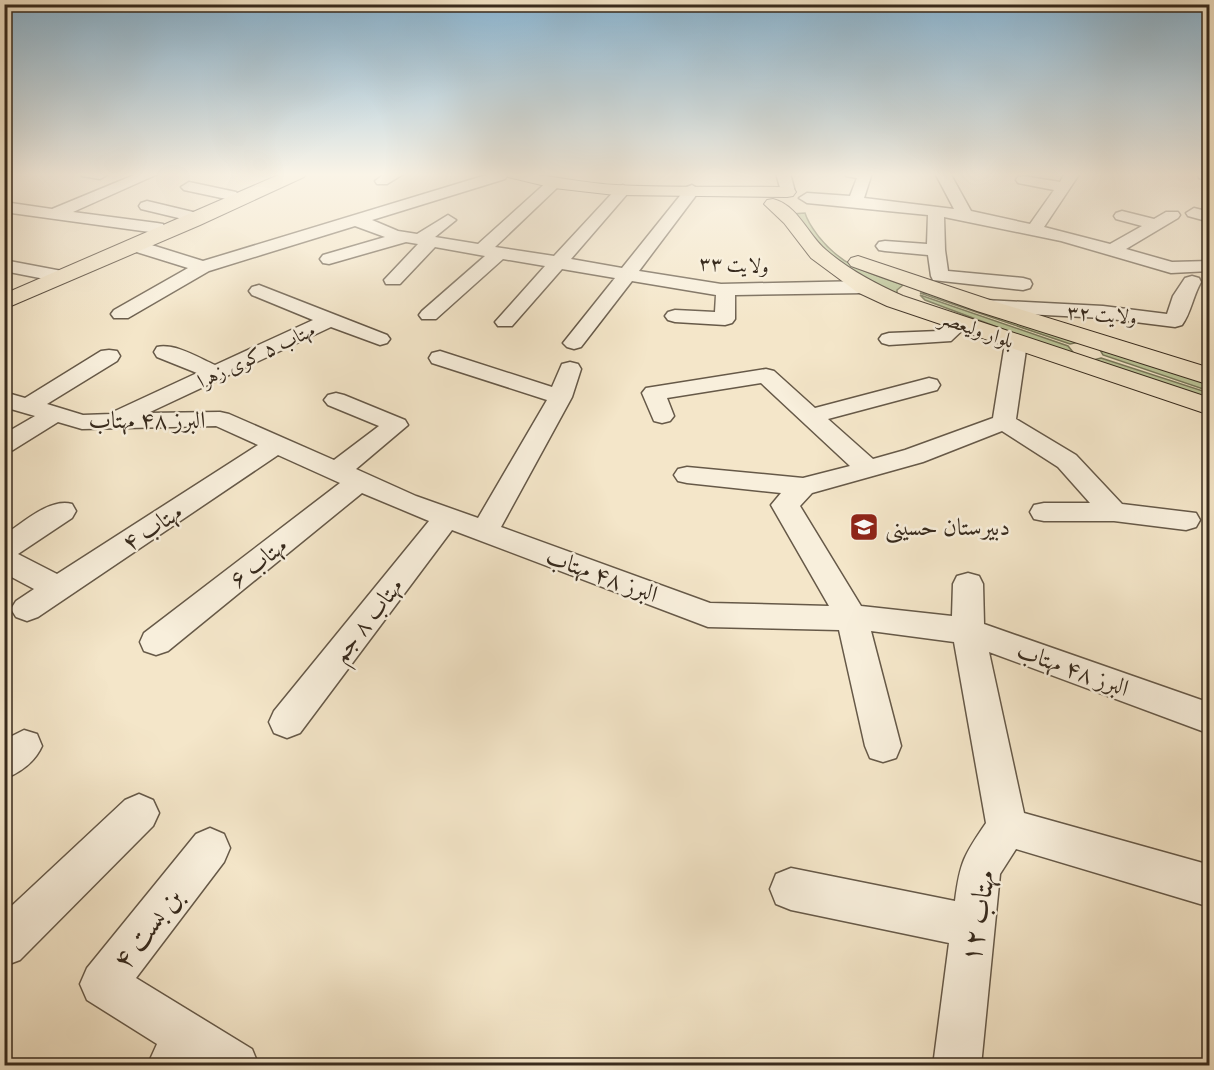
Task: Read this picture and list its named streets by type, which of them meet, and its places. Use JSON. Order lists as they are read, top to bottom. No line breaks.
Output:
{"streets":{"main road":["بلوار ولیعصر"],"street":["ولایت ٣۳","ولایت ۳۲","مهتاب ۵ کوی زهرا","البرز ۴۸ مهتاب","مهتاب ۴","مهتاب ۶","مهتاب ۸ جم","مهتاب ۱۲","بن بست ۴"]},"crossings":[["ولایت ٣۳","بلوار ولیعصر"],["ولایت ۳۲","بلوار ولیعصر"],["مهتاب ۵ کوی زهرا","البرز ۴۸ مهتاب"],["البرز ۴۸ مهتاب","مهتاب ۴"],["البرز ۴۸ مهتاب","مهتاب ۶"],["البرز ۴۸ مهتاب","مهتاب ۸ جم"]],"places":{"school or university":["دبیرستان حسینی"]}}
